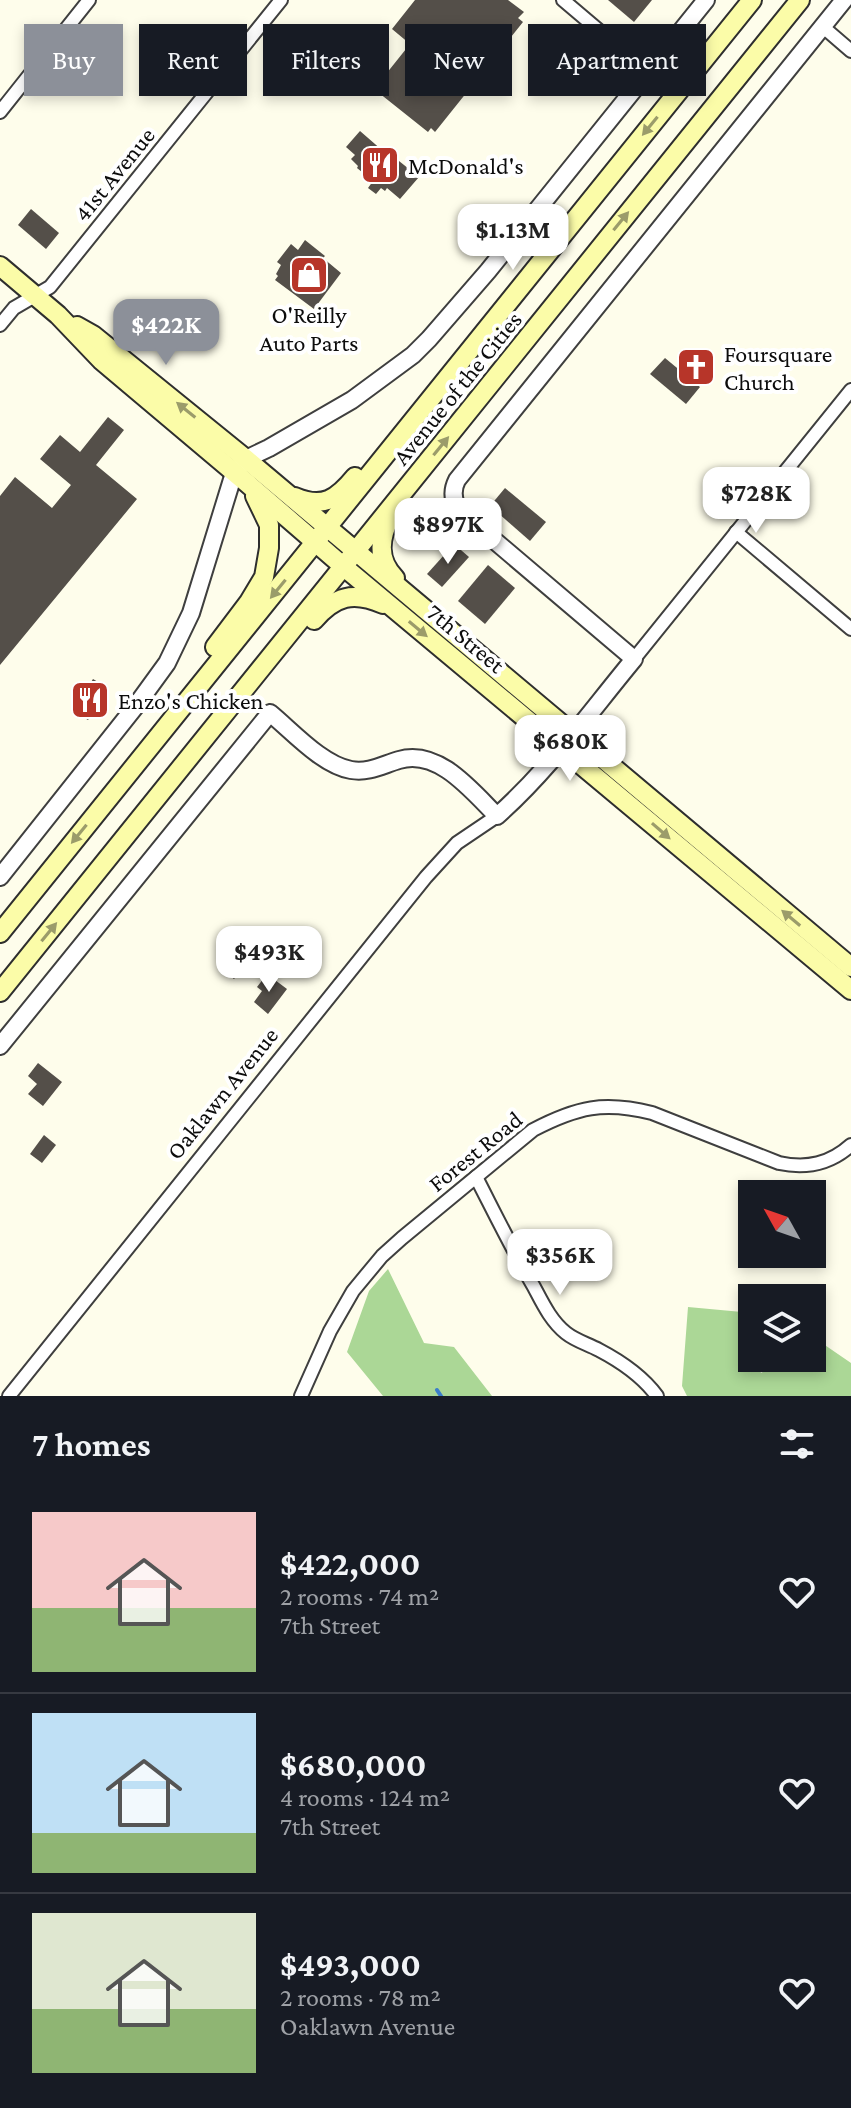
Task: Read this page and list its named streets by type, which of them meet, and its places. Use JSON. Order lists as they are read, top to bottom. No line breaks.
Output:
{"streets":{"main road":["Avenue of the Cities","7th Street"],"street":["41st Avenue","Oaklawn Avenue","Forest Road"]},"crossings":[["41st Avenue","7th Street"],["Avenue of the Cities","7th Street"],["7th Street","Oaklawn Avenue"]],"places":{"restaurant":["McDonald's","Enzo's Chicken"],"shop":["O'Reilly Auto Parts"],"church":["Foursquare Church"]},"north":"top left","page":{"chip":["Buy","Rent","Filters","New","Apartment"],"price":["$1.13M","$422K","$728K","$897K","$680K","$493K","$356K"],"heading":"7 homes","list":[{"name":"$422,000","note":"2 rooms · 74 m² · 7th Street"},{"name":"$680,000","note":"4 rooms · 124 m² · 7th Street"},{"name":"$493,000","note":"2 rooms · 78 m² · Oaklawn Avenue"}]}}
